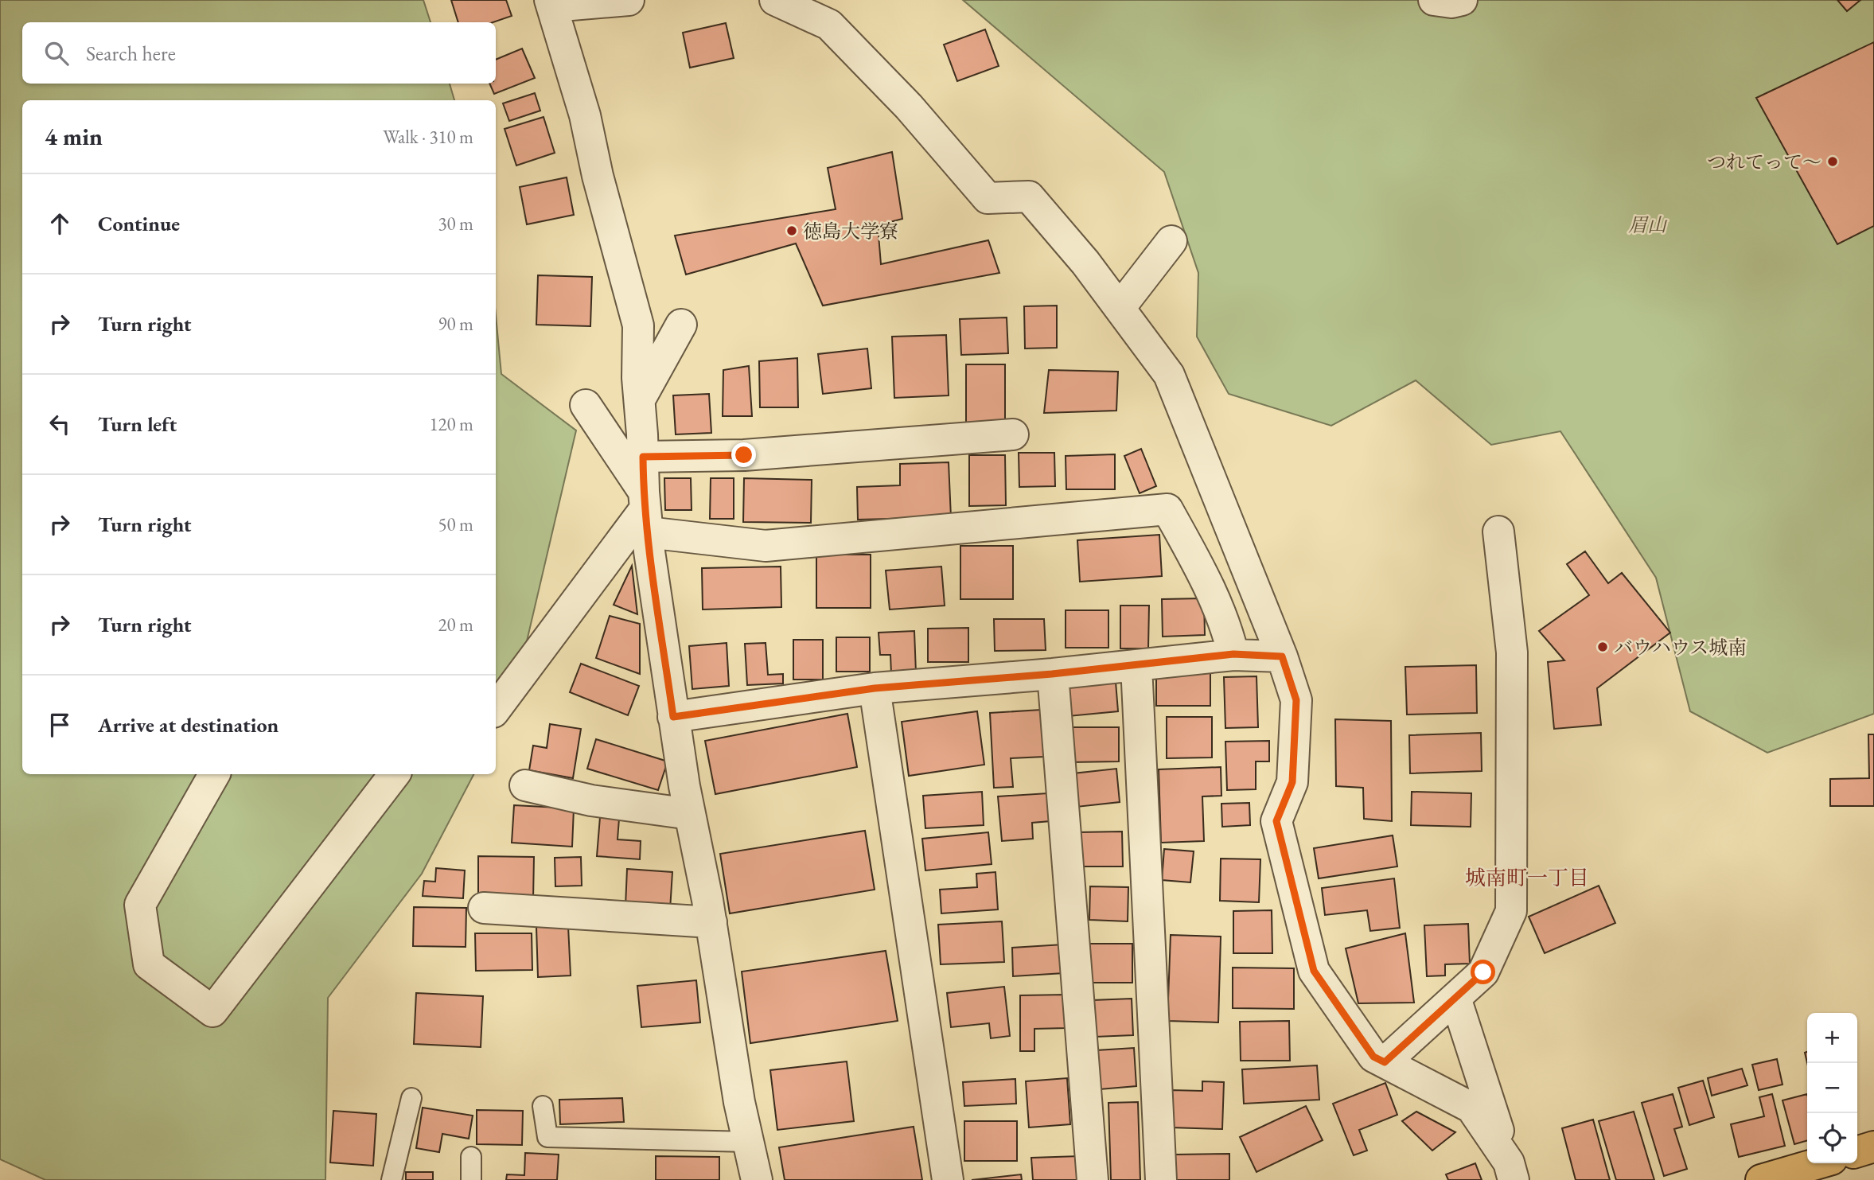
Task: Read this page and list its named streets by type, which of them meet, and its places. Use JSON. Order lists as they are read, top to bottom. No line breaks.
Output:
{"districts":["城南町一丁目"],"parks":["眉山"],"places":["つれてって～","徳島大学寮","バウハウス城南"],"page":{"search":"Search here","heading":["4 min","Walk · 310 m"],"list":[["Continue","30 m"],["Turn right","90 m"],["Turn left","120 m"],["Turn right","50 m"],["Turn right","20 m"],"Arrive at destination"],"map_buttons":["+","−"]}}
